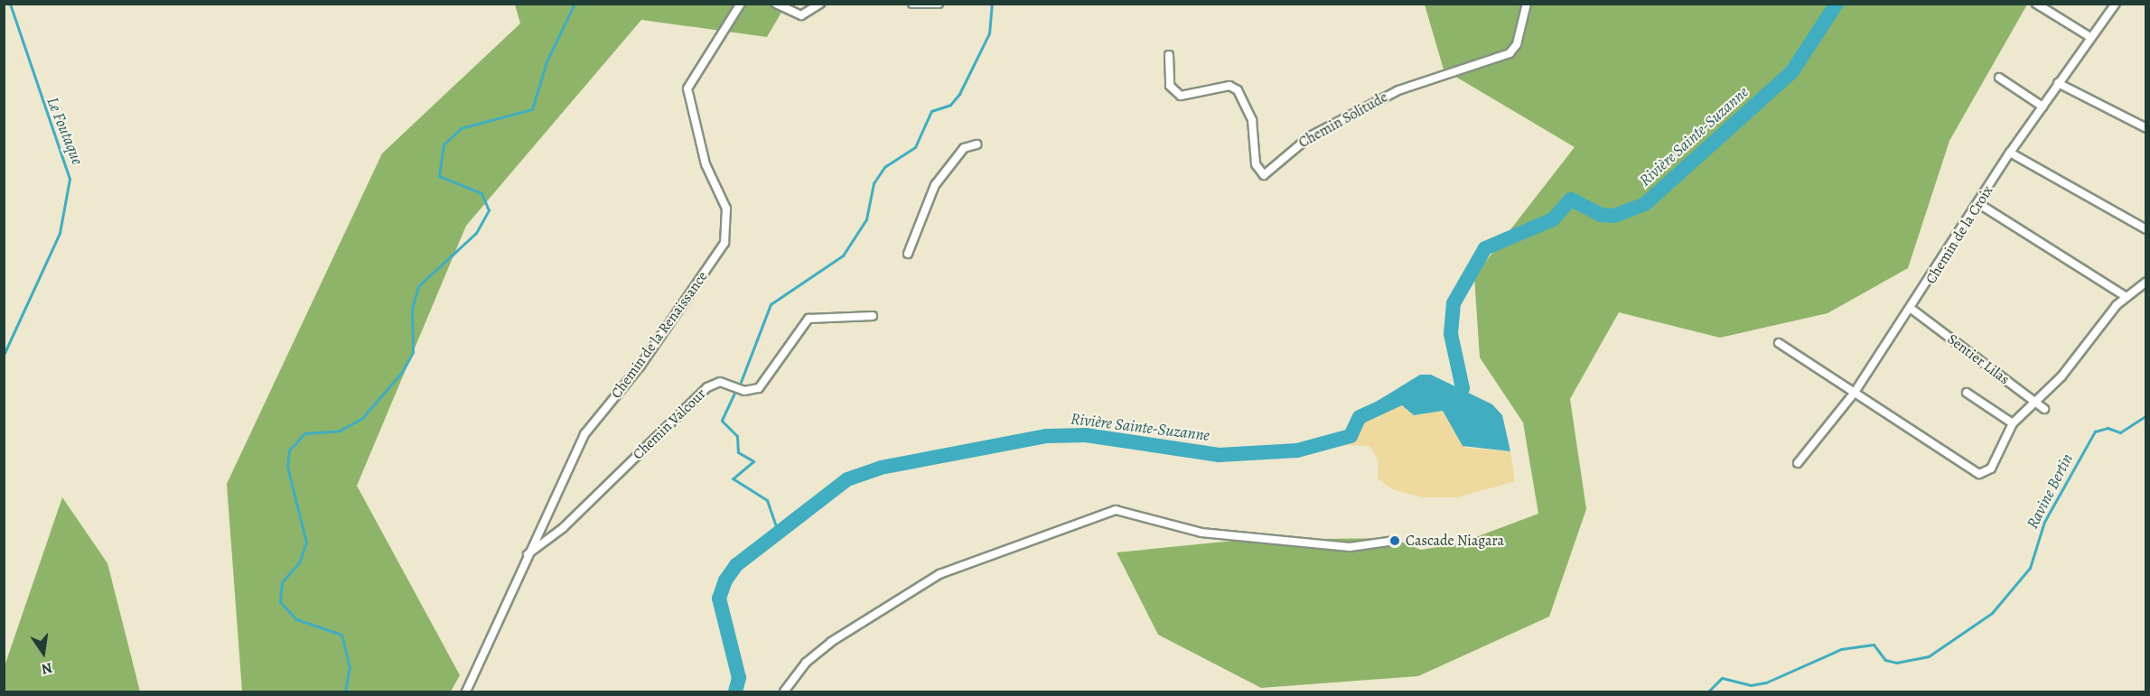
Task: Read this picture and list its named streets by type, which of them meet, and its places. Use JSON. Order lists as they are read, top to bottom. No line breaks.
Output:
{"streets":{"street":["Chemin Solitude","Chemin de la Croix","Chemin de la Renaissance","Sentier Lilas","Chemin Valcour"]},"crossings":[["Chemin de la Croix","Sentier Lilas"],["Chemin de la Renaissance","Chemin Valcour"]],"water":["Le Foutaque","Rivière Sainte-Suzanne","Ravine Bertin"],"places":["Cascade Niagara"],"north":"bottom"}
